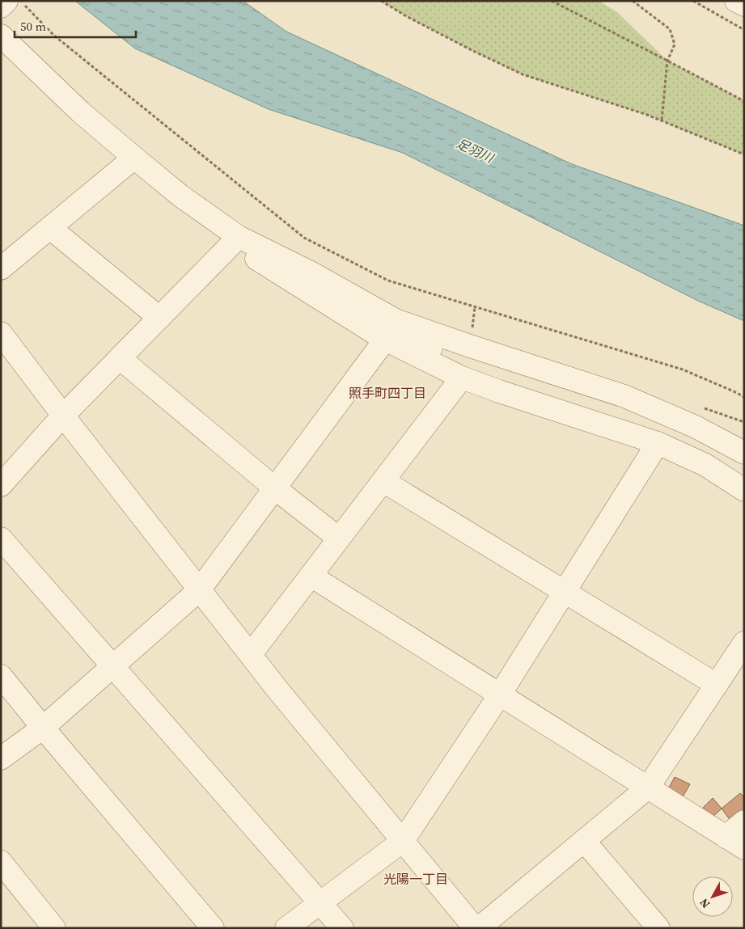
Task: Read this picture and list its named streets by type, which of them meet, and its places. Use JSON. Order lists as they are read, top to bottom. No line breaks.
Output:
{"districts":["照手町四丁目","光陽一丁目"],"water":["足羽川"],"scale_bar":"50 m","north":"bottom left"}
